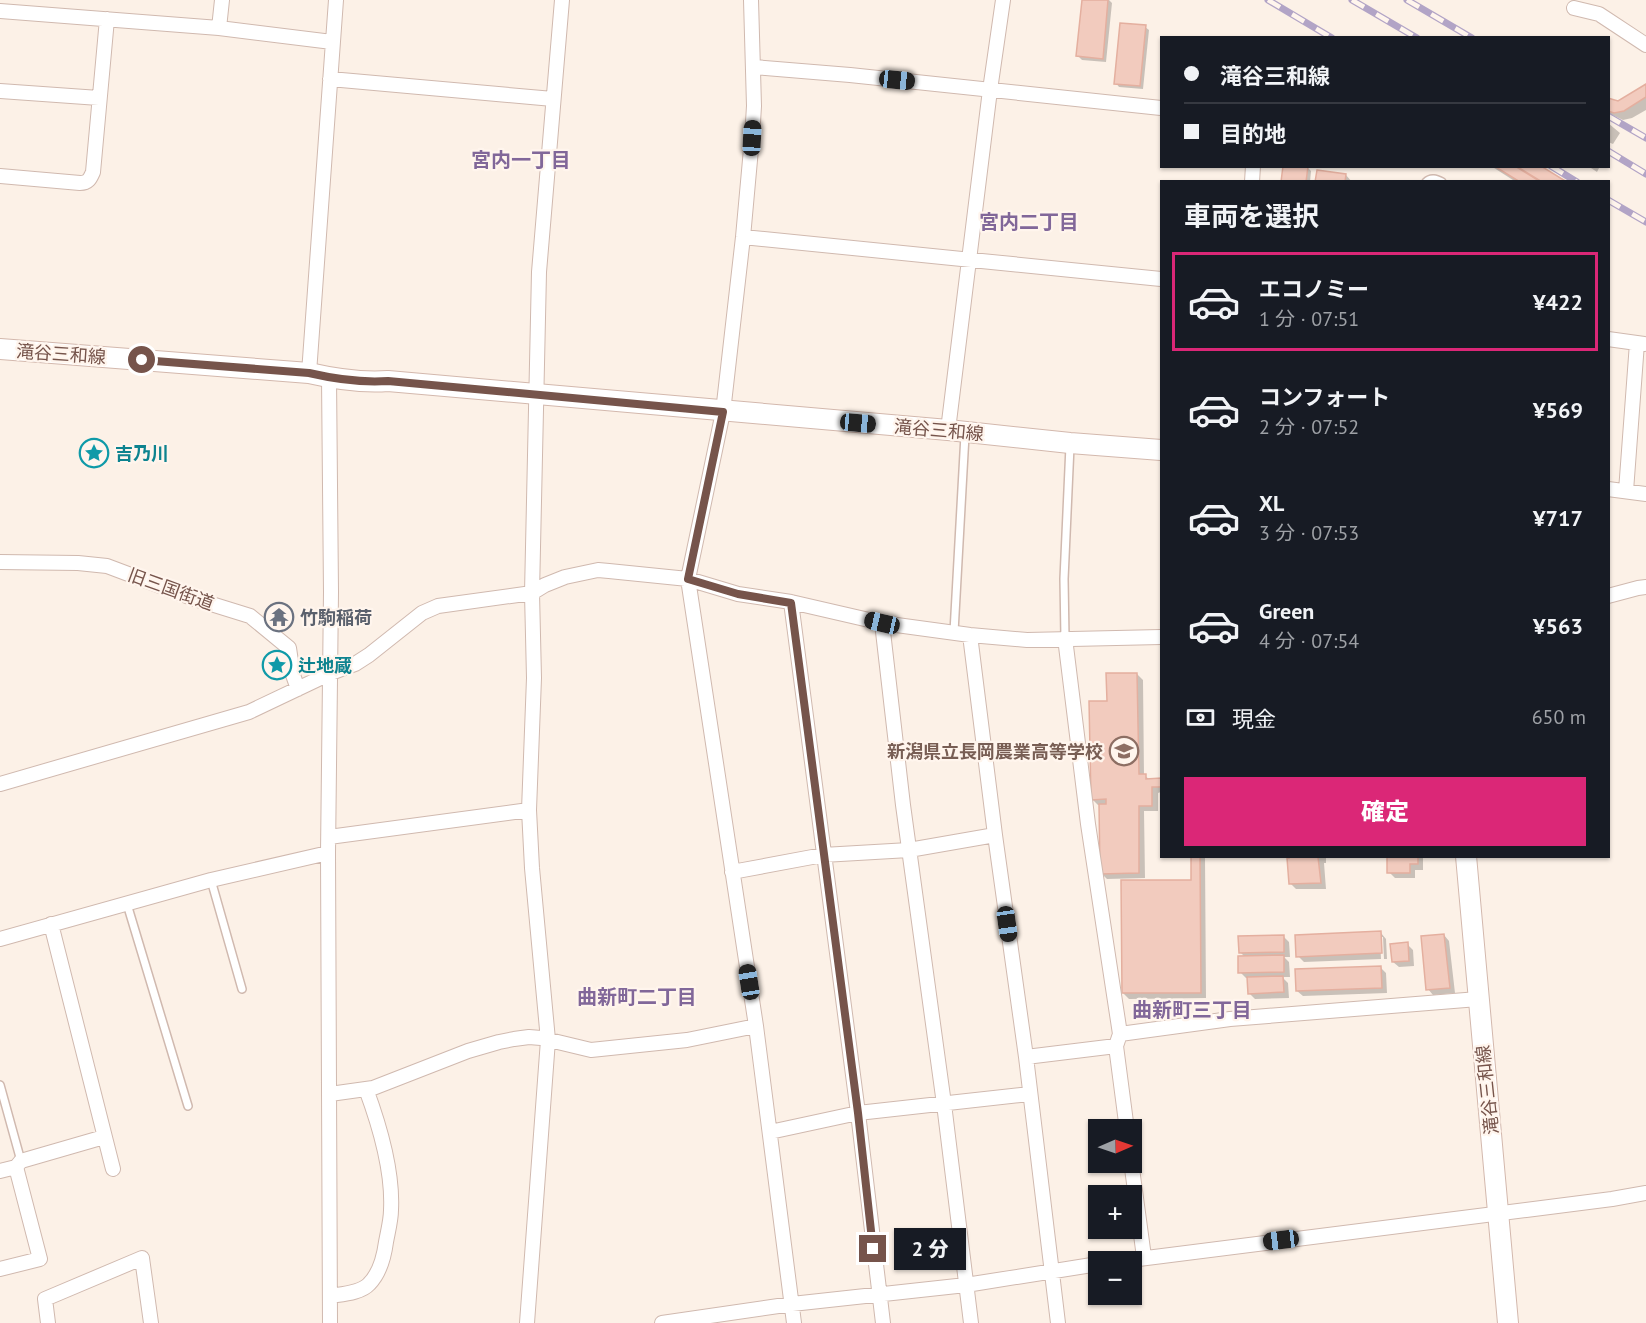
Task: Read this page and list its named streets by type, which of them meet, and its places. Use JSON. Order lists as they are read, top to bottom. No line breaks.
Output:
{"streets":{"main road":["滝谷三和線"],"street":["旧三国街道"]},"districts":["宮内一丁目","宮内二丁目","曲新町二丁目","曲新町三丁目"],"places":{"place":["吉乃川","辻地蔵"],"temple":["竹駒稲荷"],"school or university":["新潟県立長岡農業高等学校"]},"north":"right","page":{"banner":["滝谷三和線","目的地"],"heading":"車両を選択","list":[{"name":"エコノミー","note":"1 分 · 07:51","value":"¥422"},{"name":"コンフォート","note":"2 分 · 07:52","value":"¥569"},{"name":"XL","note":"3 分 · 07:53","value":"¥717"},{"name":"Green","note":"4 分 · 07:54","value":"¥563"}],"pay":["現金","650 m"],"buttons":"確定","map_buttons":["+","−"],"bubble":"2 分"}}
